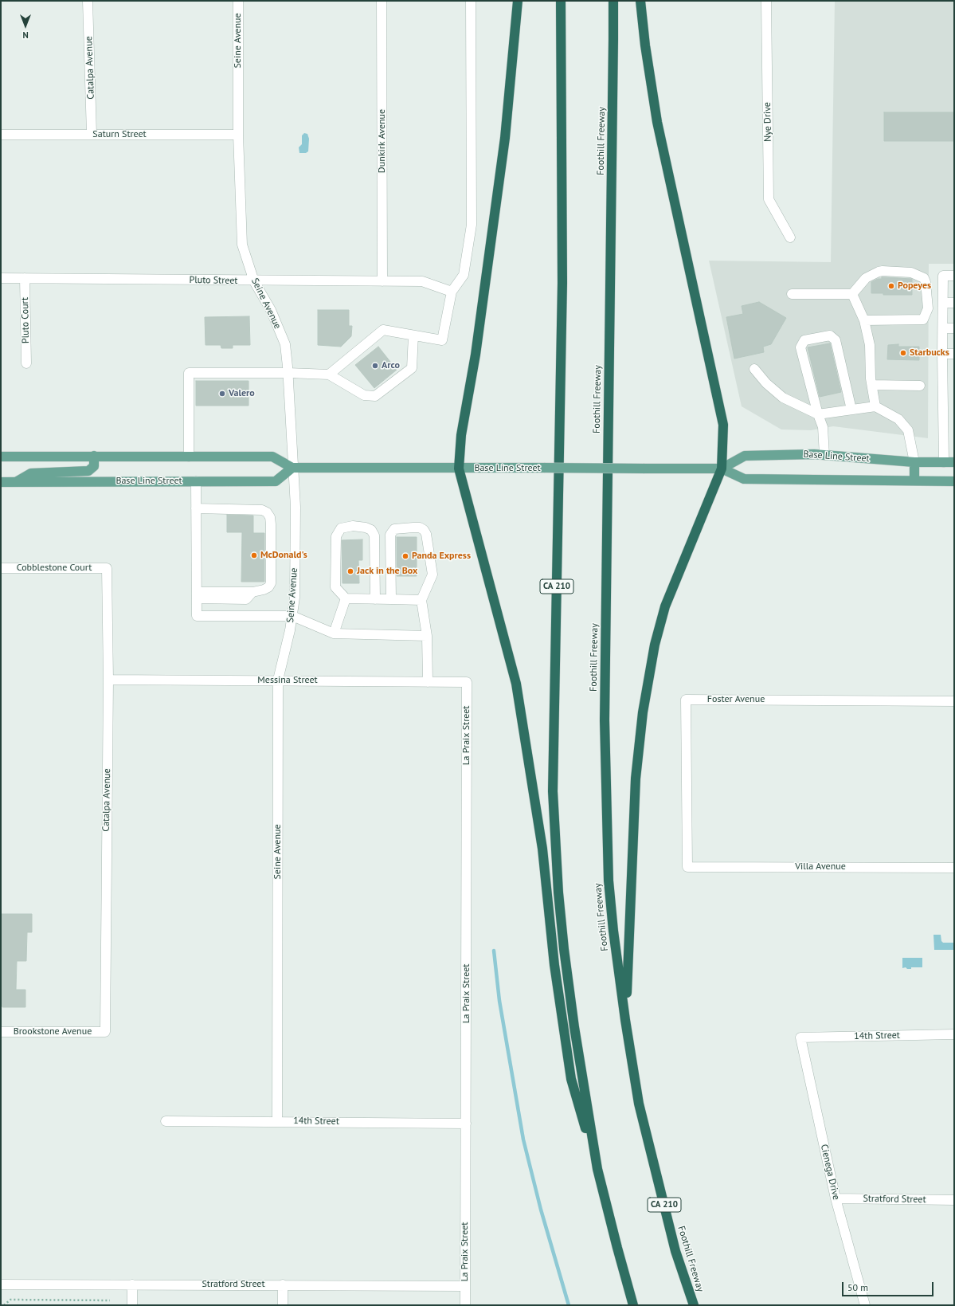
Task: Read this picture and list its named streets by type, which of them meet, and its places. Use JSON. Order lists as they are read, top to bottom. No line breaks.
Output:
{"streets":{"highway":["Foothill Freeway","CA 210"],"main road":["Base Line Street"],"street":["Seine Avenue","Catalpa Avenue","Nye Drive","Saturn Street","Dunkirk Avenue","Pluto Street","Pluto Court","Cobblestone Court","Messina Street","Foster Avenue","La Praix Street","Villa Avenue","Brookstone Avenue","14th Street","Cienega Drive","Stratford Street"]},"crossings":[["Seine Avenue","Saturn Street"],["Seine Avenue","Pluto Street"],["Seine Avenue","Base Line Street"],["Seine Avenue","Messina Street"],["Seine Avenue","14th Street"],["Catalpa Avenue","Saturn Street"],["Catalpa Avenue","Cobblestone Court"],["Catalpa Avenue","Messina Street"],["Catalpa Avenue","Brookstone Avenue"],["Dunkirk Avenue","Pluto Street"],["Pluto Street","Pluto Court"],["Messina Street","La Praix Street"],["Foster Avenue","Villa Avenue"],["La Praix Street","14th Street"],["La Praix Street","Stratford Street"],["14th Street","Cienega Drive"],["Cienega Drive","Stratford Street"]],"places":["Popeyes","Starbucks","Arco","Valero","McDonald's","Panda Express","Jack in the Box"],"scale_bar":"50 m","north":"bottom"}
